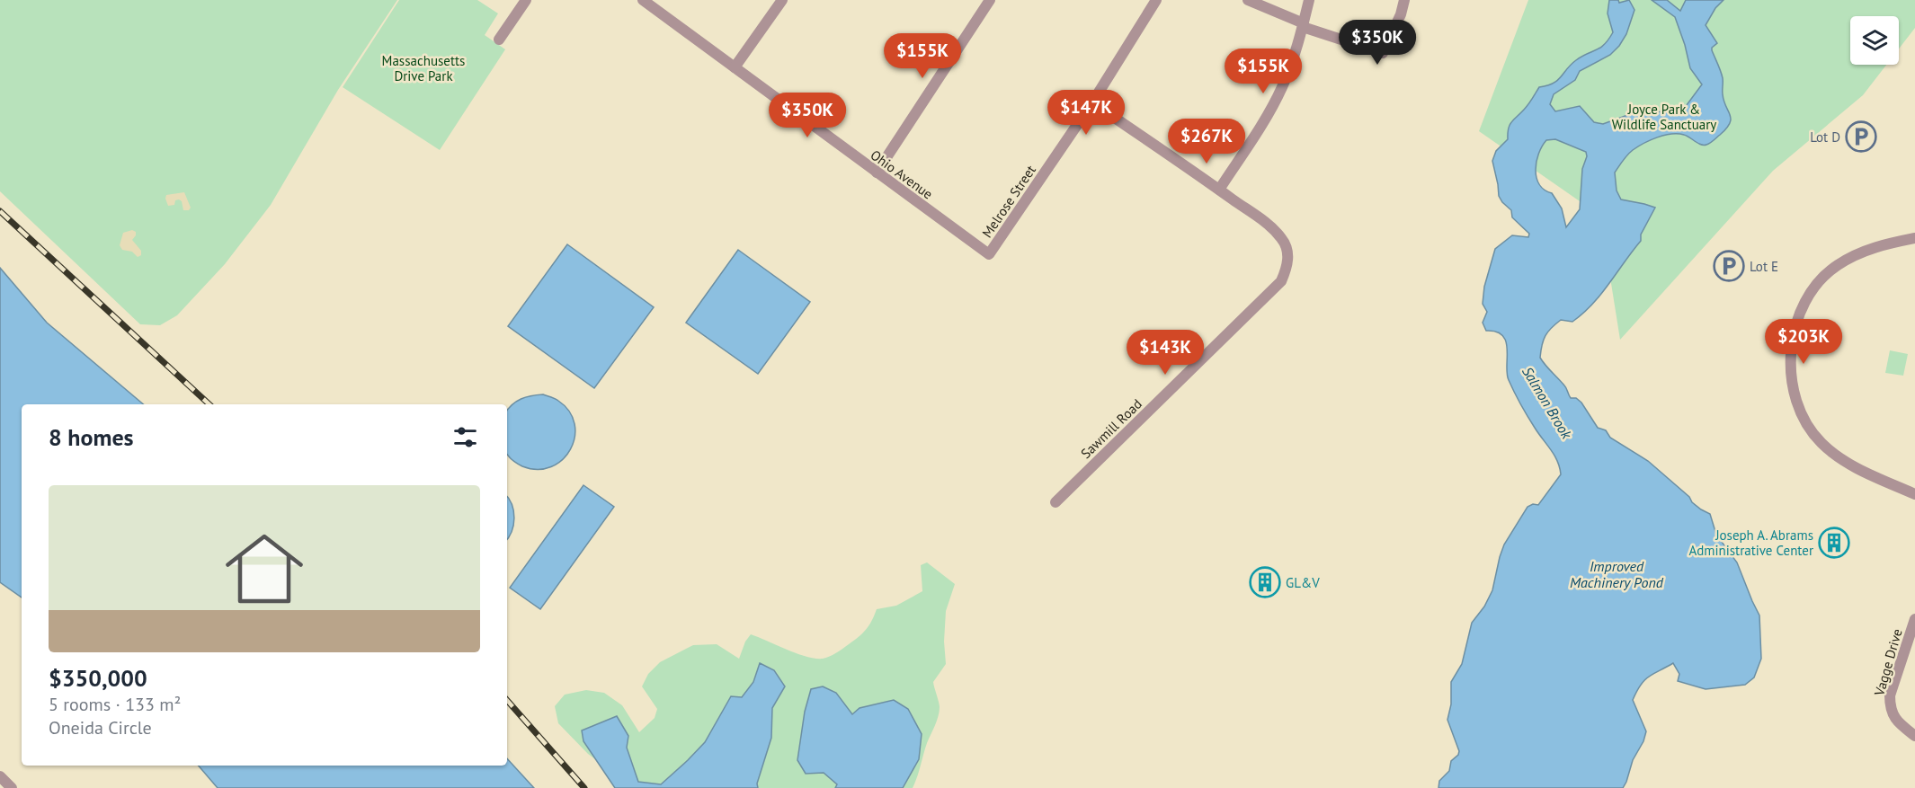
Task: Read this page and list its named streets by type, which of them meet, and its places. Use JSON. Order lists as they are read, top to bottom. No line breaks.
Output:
{"streets":{"street":["Ohio Avenue","Melrose Street","Sawmill Road","Vagge Drive"]},"crossings":[["Ohio Avenue","Melrose Street"]],"water":["Salmon Brook","Improved Machinery Pond"],"parks":["Massachusetts Drive Park","Joyce Park & Wildlife Sanctuary"],"places":{"parking":["Lot D","Lot E"],"building":["Joseph A. Abrams Administrative Center","GL&V"]},"page":{"price":["$350K","$155K","$155K","$147K","$350K","$267K","$203K","$143K"],"heading":"8 homes","list":[{"name":"$350,000","note":"5 rooms · 133 m² · Oneida Circle"}]}}
